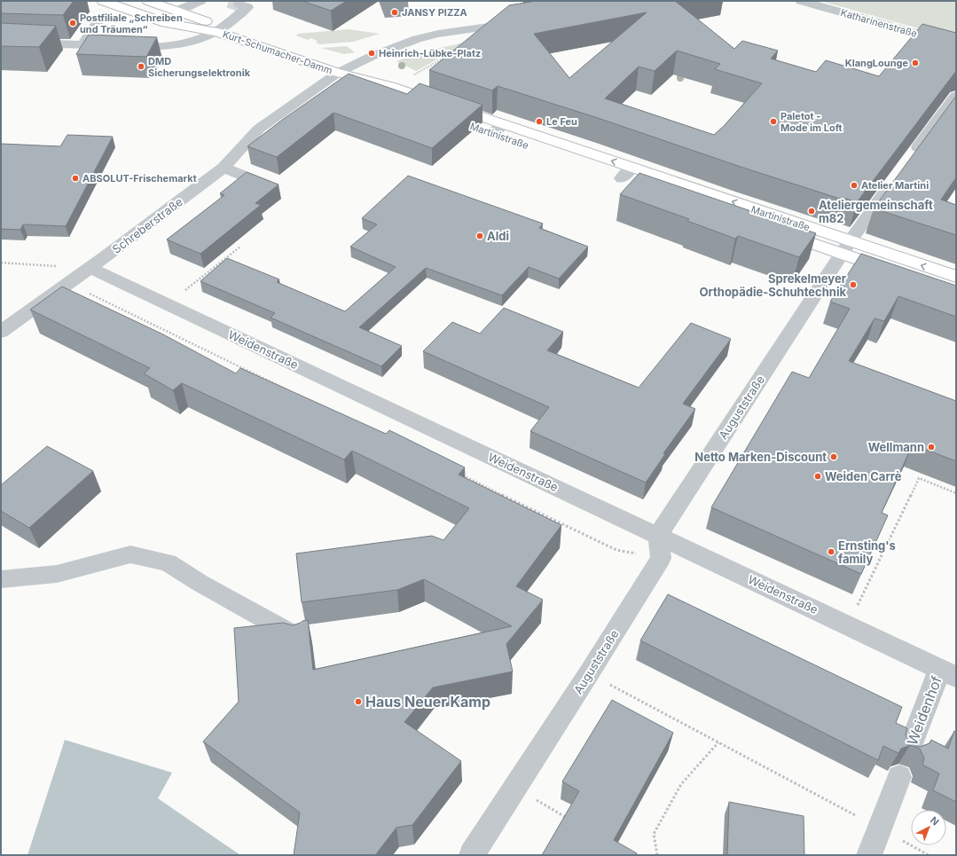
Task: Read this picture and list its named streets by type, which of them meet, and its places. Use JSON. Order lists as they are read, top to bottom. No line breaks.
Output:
{"streets":{"main road":["Kurt-Schumacher-Damm","Martinistraße"],"street":["Katharinenstraße","Schreberstraße","Weidenstraße","Auguststraße","Weidenhof"]},"crossings":[["Kurt-Schumacher-Damm","Martinistraße"],["Kurt-Schumacher-Damm","Schreberstraße"],["Martinistraße","Schreberstraße"],["Martinistraße","Auguststraße"],["Schreberstraße","Weidenstraße"],["Weidenstraße","Auguststraße"],["Weidenstraße","Weidenhof"]],"places":["JANSY PIZZA","Postfiliale „Schreiben und Träumen“","Heinrich-Lübke-Platz","KlangLounge","DMD Sicherungselektronik","Le Feu","Paletot - Mode im Loft","ABSOLUT-Frischemarkt","Atelier Martini","Ateliergemeinschaft m82","Aldi","Sprekelmeyer Orthopädie-Schuhtechnik","Wellmann","Netto Marken-Discount","Weiden Carrè","Ernsting's family","Haus Neuer Kamp"],"north":"top right"}
